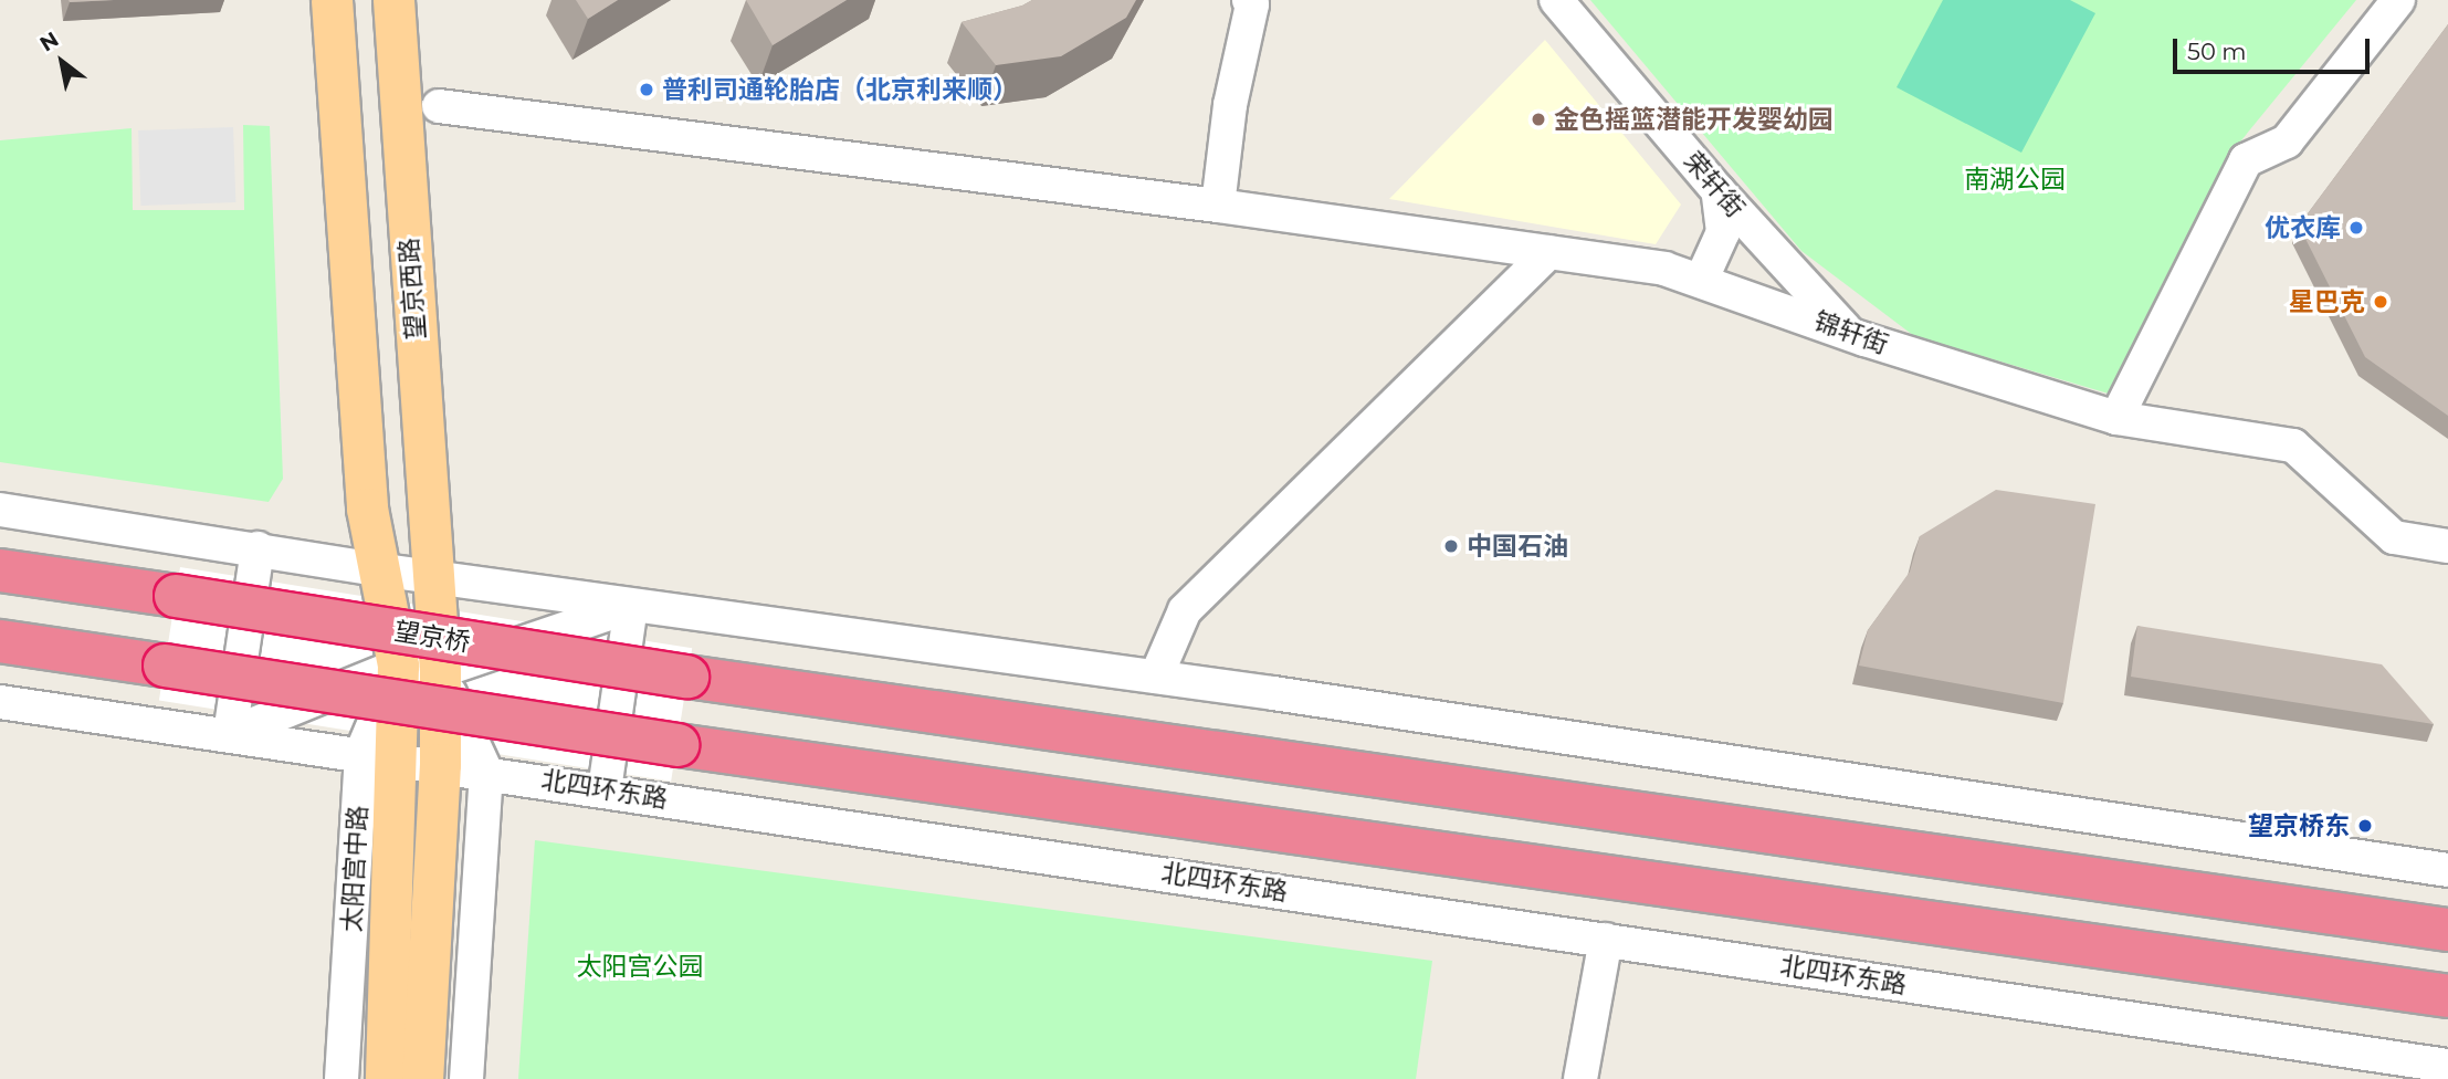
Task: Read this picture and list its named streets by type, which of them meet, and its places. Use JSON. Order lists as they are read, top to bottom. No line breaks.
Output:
{"streets":{"highway":["望京桥"],"main road":["望京西路","太阳宫中路"],"street":["荣轩街","锦轩街","北四环东路"]},"crossings":[["荣轩街","锦轩街"],["望京西路","北四环东路"],["北四环东路","太阳宫中路"]],"parks":["南湖公园","太阳宫公园"],"places":["普利司通轮胎店（北京利来顺）","金色摇篮潜能开发婴幼园","优衣库","星巴克","中国石油","望京桥东"],"scale_bar":"50 m","north":"top left"}
